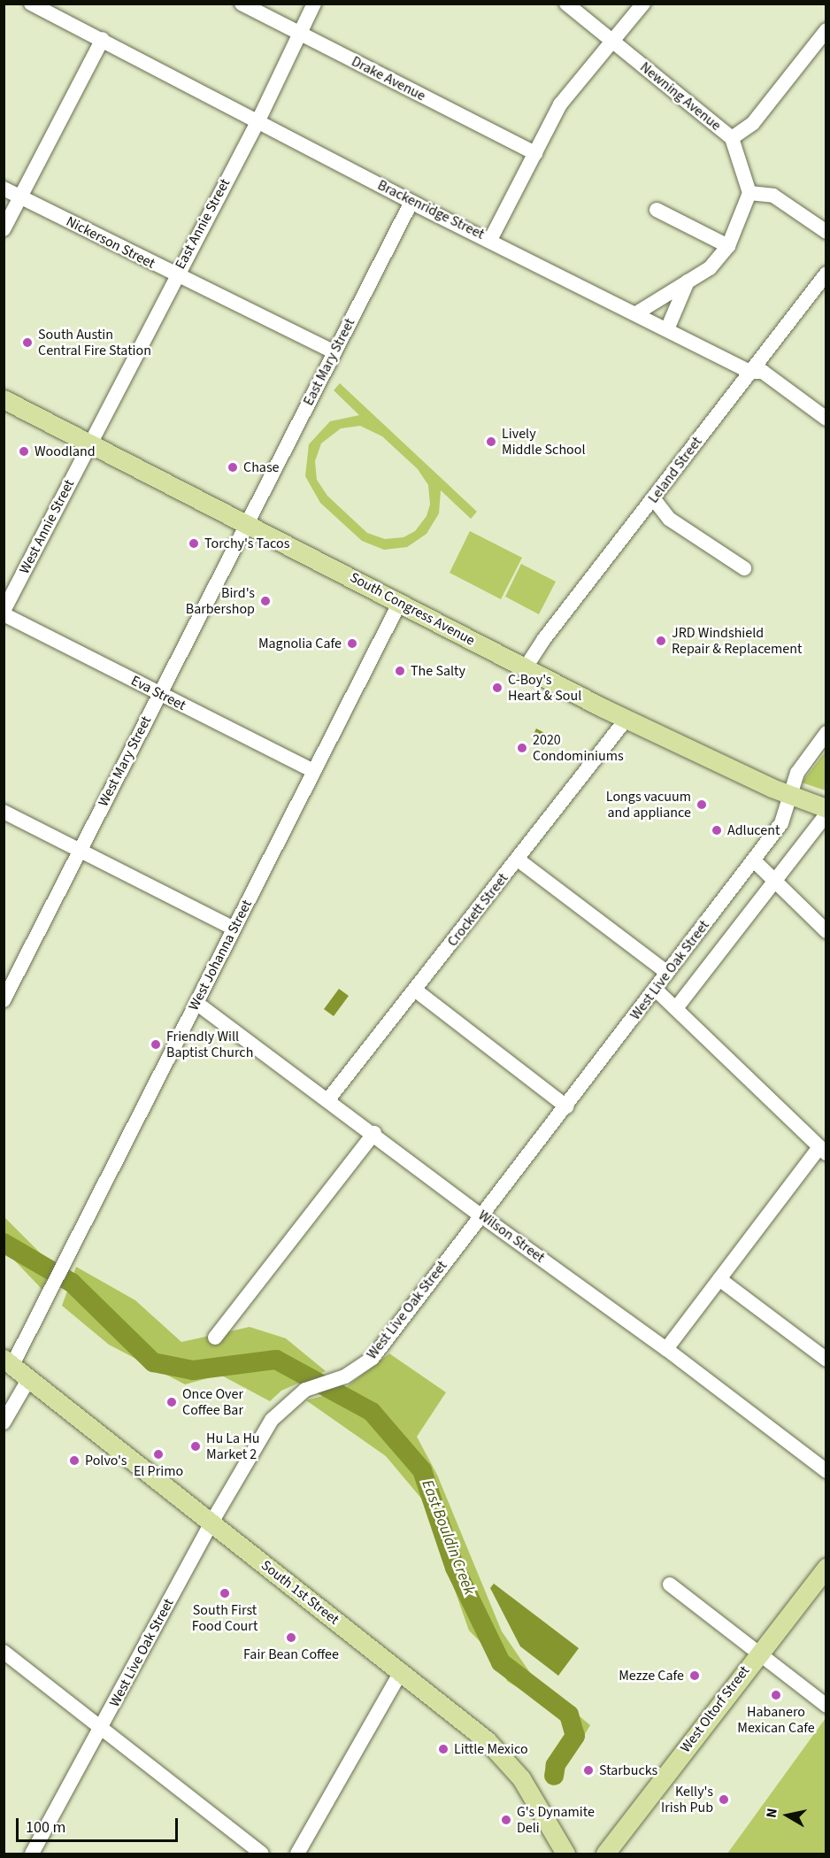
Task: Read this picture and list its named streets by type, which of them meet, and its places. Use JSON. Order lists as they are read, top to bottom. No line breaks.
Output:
{"streets":{"main road":["South Congress Avenue","South 1st Street","West Oltorf Street"],"street":["Drake Avenue","Newning Avenue","Brackenridge Street","East Annie Street","Nickerson Street","East Mary Street","Leland Street","West Annie Street","Eva Street","West Mary Street","Crockett Street","West Johanna Street","West Live Oak Street","Wilson Street"]},"crossings":[["Drake Avenue","East Annie Street"],["Brackenridge Street","East Annie Street"],["Brackenridge Street","East Mary Street"],["Brackenridge Street","Leland Street"],["East Annie Street","Nickerson Street"],["East Annie Street","West Annie Street"],["East Annie Street","South Congress Avenue"],["Nickerson Street","East Mary Street"],["East Mary Street","South Congress Avenue"],["East Mary Street","West Mary Street"],["Leland Street","South Congress Avenue"],["West Annie Street","South Congress Avenue"],["West Annie Street","Eva Street"],["South Congress Avenue","West Mary Street"],["South Congress Avenue","Crockett Street"],["South Congress Avenue","West Johanna Street"],["South Congress Avenue","West Live Oak Street"],["Eva Street","West Mary Street"],["Eva Street","West Johanna Street"],["Crockett Street","Wilson Street"],["West Johanna Street","Wilson Street"],["West Johanna Street","South 1st Street"],["West Live Oak Street","Wilson Street"],["West Live Oak Street","South 1st Street"]],"water":["East Bouldin Creek"],"places":["South Austin Central Fire Station","Lively Middle School","Woodland","Chase","Torchy's Tacos","Bird's Barbershop","JRD Windshield Repair & Replacement","Magnolia Cafe","The Salty","C-Boy's Heart & Soul","2020 Condominiums","Longs vacuum and appliance","Adlucent","Friendly Will Baptist Church","Once Over Coffee Bar","Hu La Hu Market 2","El Primo","Polvo's","South First Food Court","Fair Bean Coffee","Mezze Cafe","Habanero Mexican Cafe","Little Mexico","Starbucks","Kelly's Irish Pub","G's Dynamite Deli"],"scale_bar":"100 m","north":"left"}
